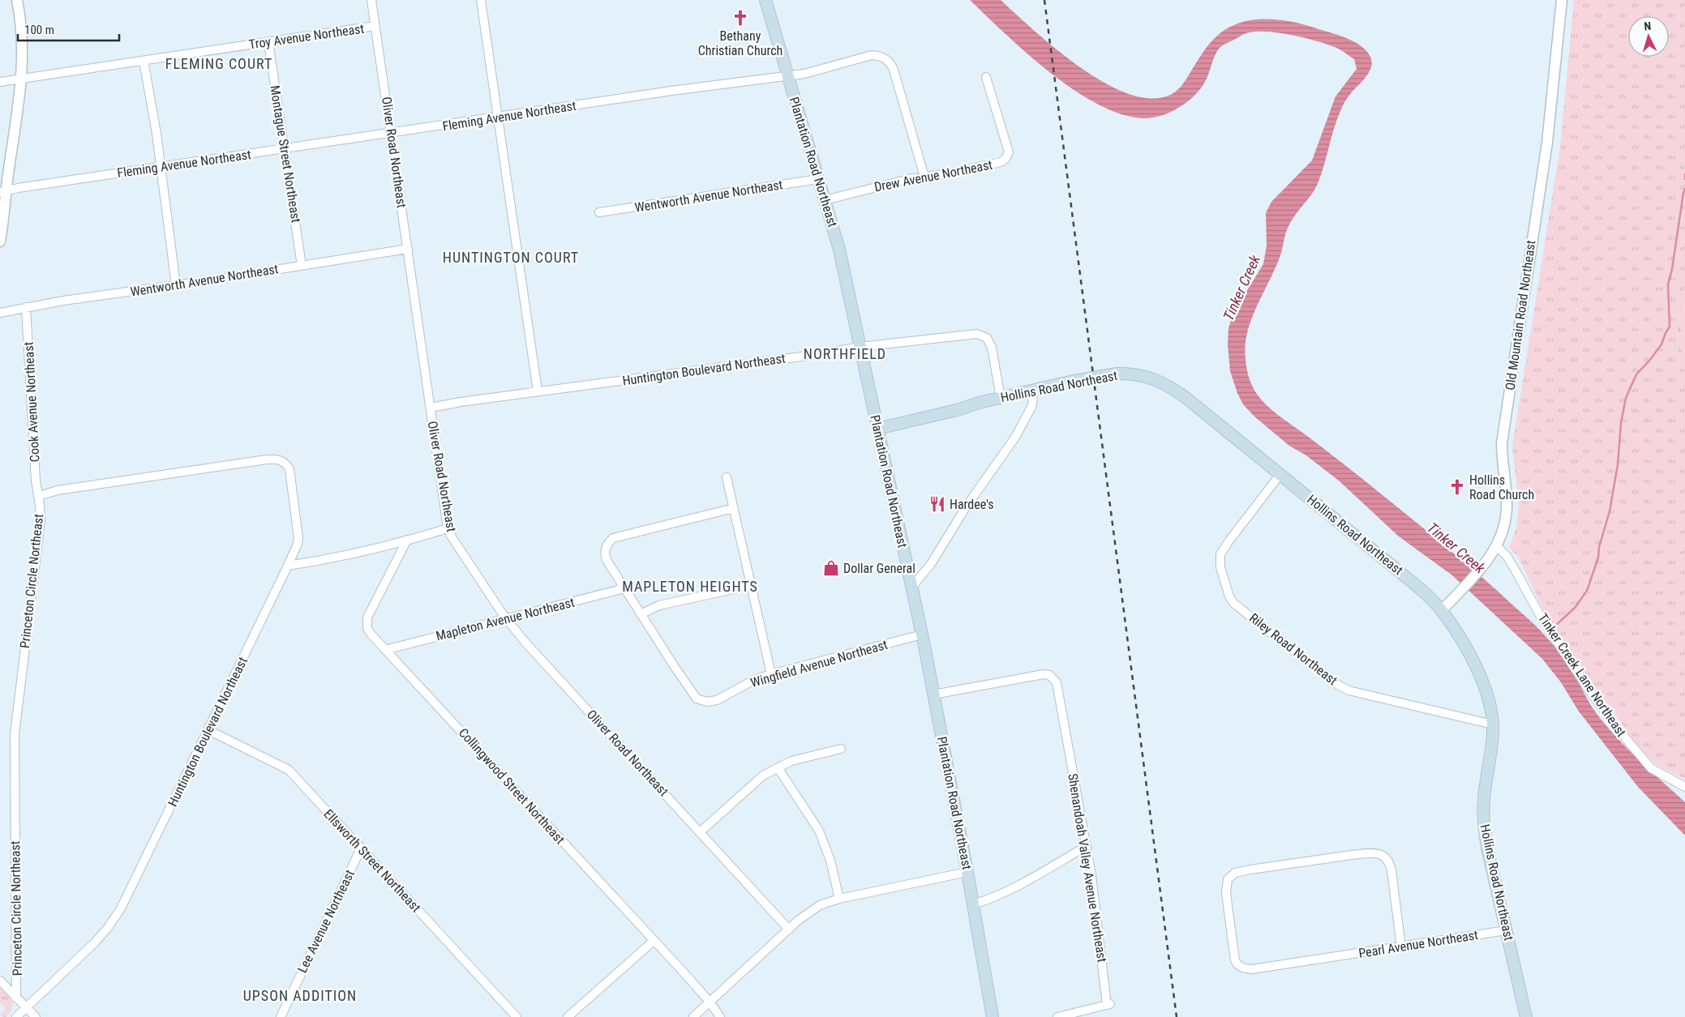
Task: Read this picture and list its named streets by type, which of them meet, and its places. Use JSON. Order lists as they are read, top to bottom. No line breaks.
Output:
{"streets":{"main road":["Plantation Road Northeast","Hollins Road Northeast"],"street":["Troy Avenue Northeast","Fleming Avenue Northeast","Oliver Road Northeast","Montague Street Northeast","Drew Avenue Northeast","Wentworth Avenue Northeast","Old Mountain Road Northeast","Huntington Boulevard Northeast","Cook Avenue Northeast","Princeton Circle Northeast","Mapleton Avenue Northeast","Riley Road Northeast","Wingfield Avenue Northeast","Tinker Creek Lane Northeast","Collingwood Street Northeast","Ellsworth Street Northeast","Shenandoah Valley Avenue Northeast","Lee Avenue Northeast","Pearl Avenue Northeast"]},"crossings":[["Troy Avenue Northeast","Oliver Road Northeast"],["Troy Avenue Northeast","Montague Street Northeast"],["Fleming Avenue Northeast","Oliver Road Northeast"],["Fleming Avenue Northeast","Montague Street Northeast"],["Fleming Avenue Northeast","Plantation Road Northeast"],["Fleming Avenue Northeast","Drew Avenue Northeast"],["Oliver Road Northeast","Wentworth Avenue Northeast"],["Oliver Road Northeast","Huntington Boulevard Northeast"],["Oliver Road Northeast","Mapleton Avenue Northeast"],["Montague Street Northeast","Wentworth Avenue Northeast"],["Plantation Road Northeast","Drew Avenue Northeast"],["Plantation Road Northeast","Wentworth Avenue Northeast"],["Plantation Road Northeast","Huntington Boulevard Northeast"],["Plantation Road Northeast","Hollins Road Northeast"],["Plantation Road Northeast","Wingfield Avenue Northeast"],["Plantation Road Northeast","Shenandoah Valley Avenue Northeast"],["Wentworth Avenue Northeast","Cook Avenue Northeast"],["Old Mountain Road Northeast","Hollins Road Northeast"],["Old Mountain Road Northeast","Tinker Creek Lane Northeast"],["Huntington Boulevard Northeast","Hollins Road Northeast"],["Huntington Boulevard Northeast","Princeton Circle Northeast"],["Huntington Boulevard Northeast","Ellsworth Street Northeast"],["Hollins Road Northeast","Riley Road Northeast"],["Hollins Road Northeast","Pearl Avenue Northeast"],["Cook Avenue Northeast","Princeton Circle Northeast"],["Mapleton Avenue Northeast","Collingwood Street Northeast"],["Ellsworth Street Northeast","Lee Avenue Northeast"]],"districts":["FLEMING COURT","HUNTINGTON COURT","NORTHFIELD","MAPLETON HEIGHTS","UPSON ADDITION"],"water":["Tinker Creek"],"places":{"church":["Bethany Christian Church","Hollins Road Church"],"restaurant":["Hardee's"],"shop":["Dollar General"]},"scale_bar":"100 m","north":"top"}
